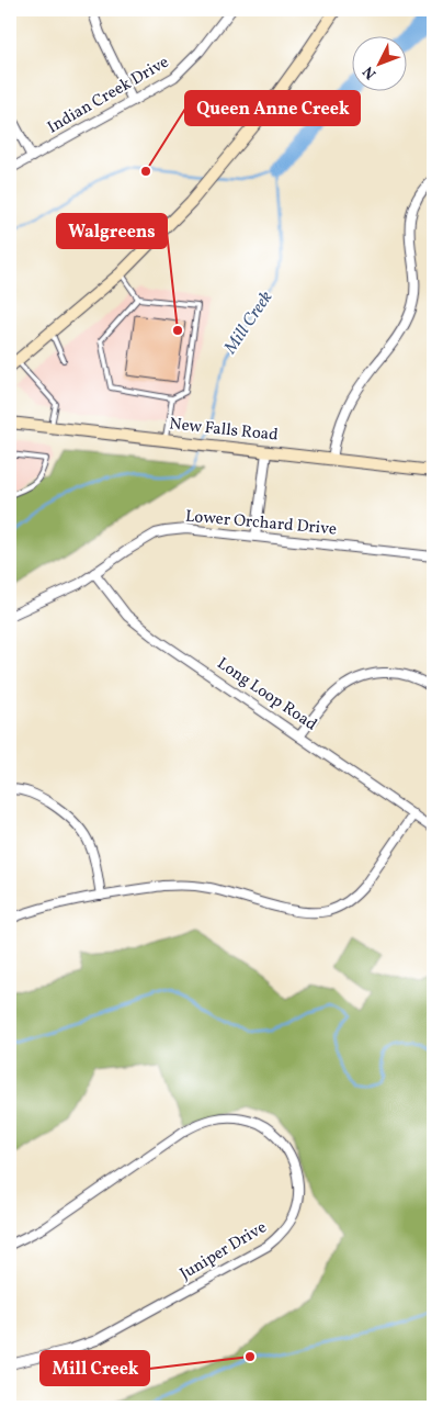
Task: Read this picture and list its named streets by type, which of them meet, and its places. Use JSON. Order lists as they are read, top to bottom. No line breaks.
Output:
{"streets":{"main road":["New Falls Road"],"street":["Indian Creek Drive","Lower Orchard Drive","Long Loop Road","Juniper Drive"]},"crossings":[["Lower Orchard Drive","Long Loop Road"]],"water":["Mill Creek"],"places":["Queen Anne Creek","Walgreens","Mill Creek"],"north":"bottom left"}
